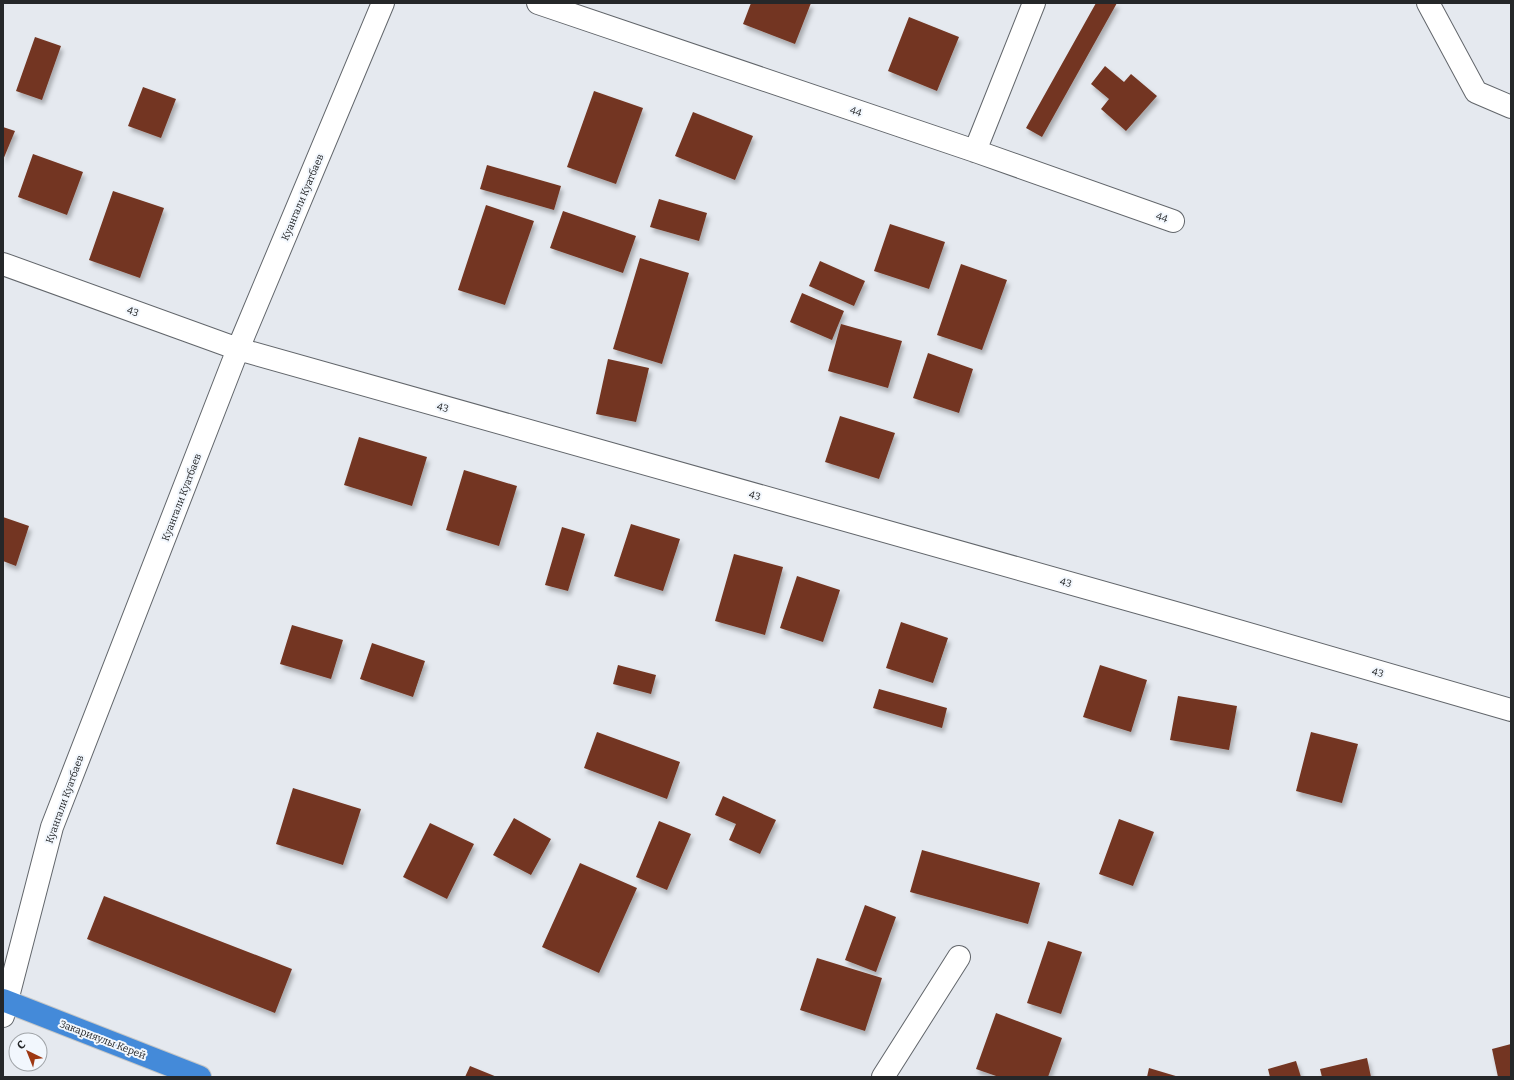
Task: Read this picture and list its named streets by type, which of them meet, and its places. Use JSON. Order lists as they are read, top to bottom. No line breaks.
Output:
{"streets":{"highway":["Закарияулы Керей"],"street":["44","Куангали Куатбаев","43"]},"crossings":[["Куангали Куатбаев","43"],["Куангали Куатбаев","Закарияулы Керей"]],"north":"top left"}
